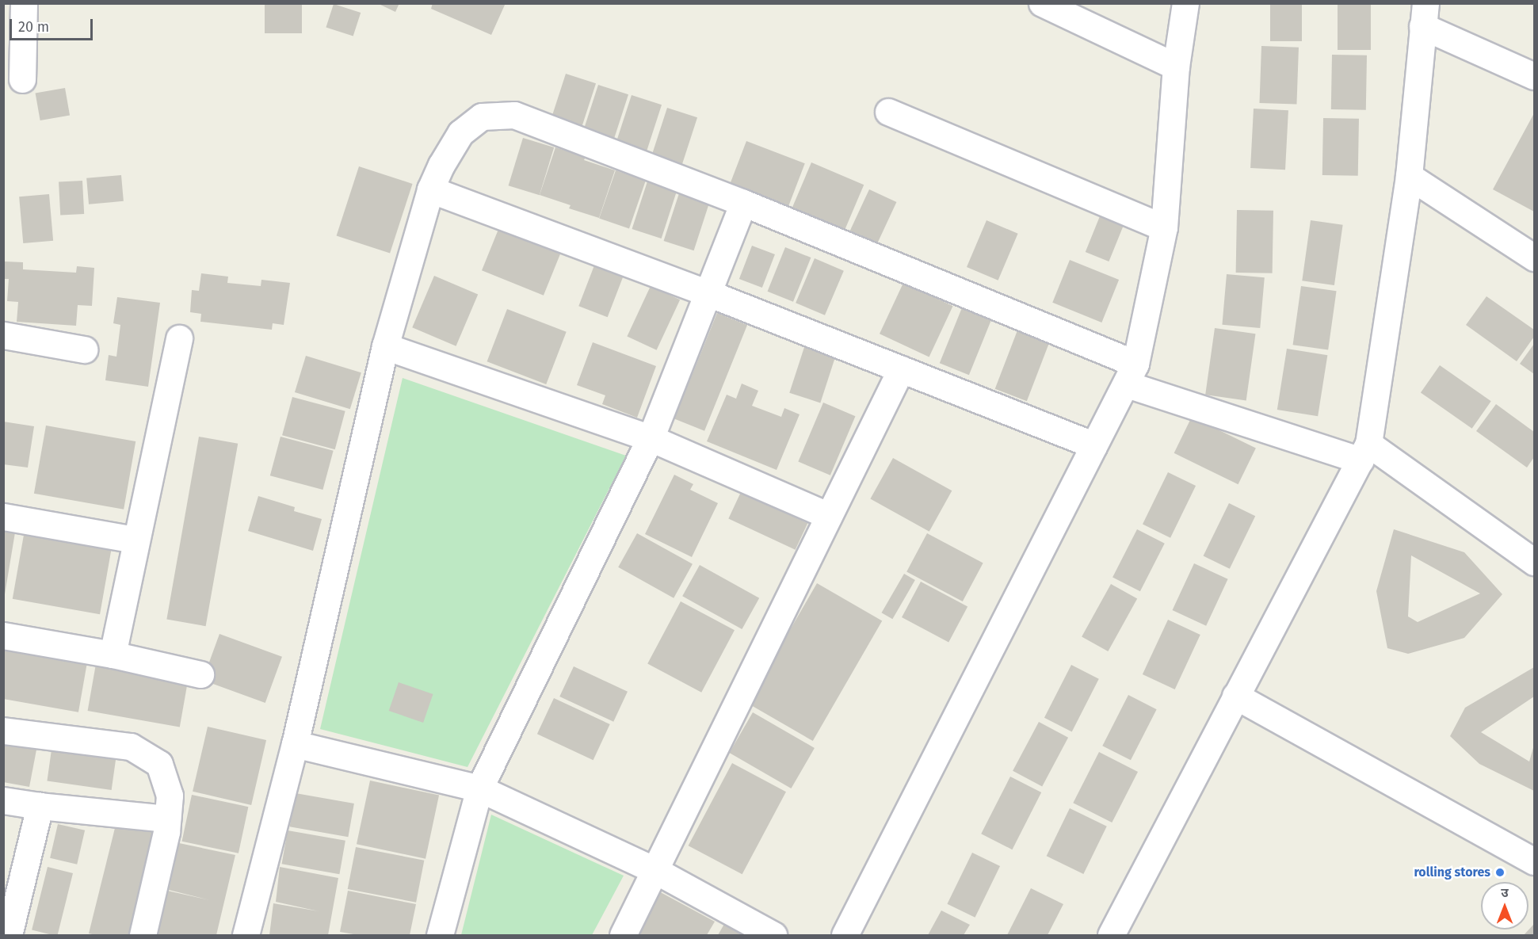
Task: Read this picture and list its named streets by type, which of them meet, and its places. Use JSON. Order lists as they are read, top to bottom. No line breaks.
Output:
{"places":["rolling stores"],"scale_bar":"20 m","north":"top"}
